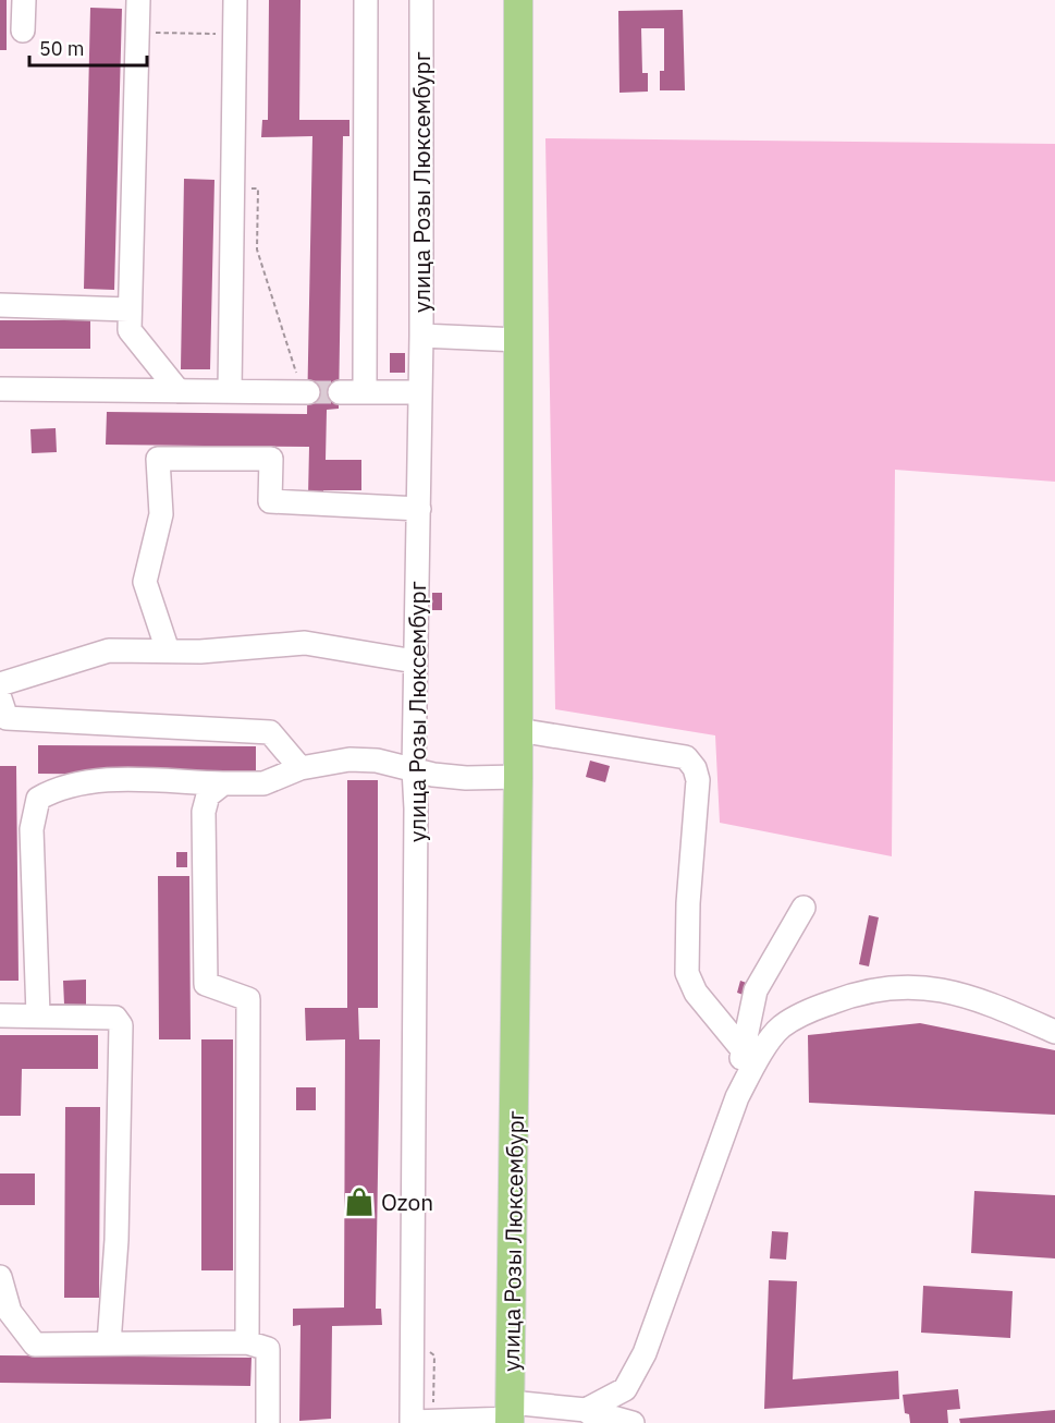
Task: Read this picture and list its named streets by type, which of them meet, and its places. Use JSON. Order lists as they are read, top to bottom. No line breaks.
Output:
{"streets":{"main road":["улица Розы Люксембург"]},"places":{"shop":["Ozon"]},"scale_bar":"50 m"}
